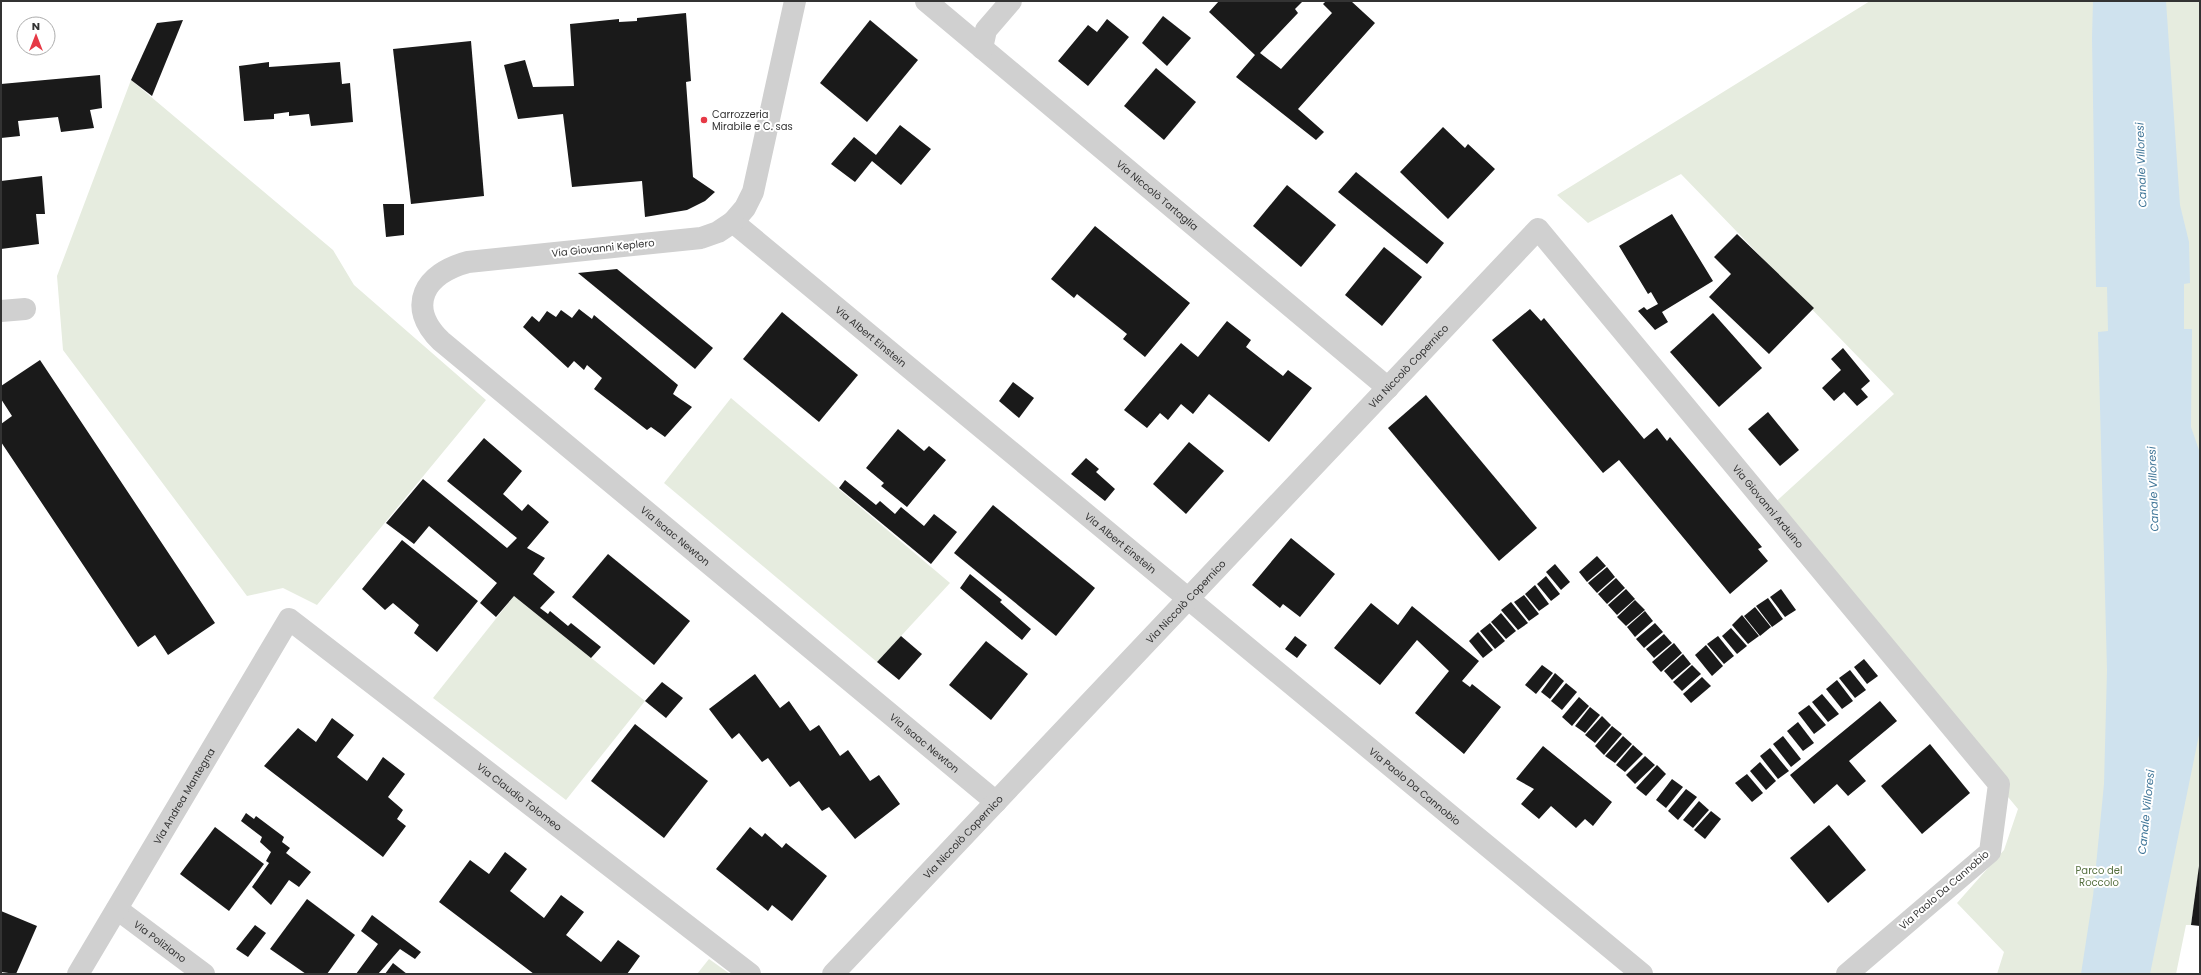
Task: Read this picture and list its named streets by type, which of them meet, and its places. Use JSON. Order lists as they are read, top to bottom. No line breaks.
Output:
{"streets":{"street":["Via Niccolò Tartaglia","Via Giovanni Keplero","Via Albert Einstein","Via Niccolò Copernico","Via Giovanni Arduino","Via Isaac Newton","Via Paolo Da Cannobio","Via Andrea Mantegna","Via Claudio Tolomeo","Via Poliziano"]},"crossings":[["Via Niccolò Tartaglia","Via Niccolò Copernico"],["Via Giovanni Keplero","Via Albert Einstein"],["Via Giovanni Keplero","Via Isaac Newton"],["Via Albert Einstein","Via Niccolò Copernico"],["Via Albert Einstein","Via Paolo Da Cannobio"],["Via Niccolò Copernico","Via Giovanni Arduino"],["Via Niccolò Copernico","Via Isaac Newton"],["Via Niccolò Copernico","Via Paolo Da Cannobio"],["Via Giovanni Arduino","Via Paolo Da Cannobio"],["Via Andrea Mantegna","Via Claudio Tolomeo"],["Via Andrea Mantegna","Via Poliziano"]],"water":["Canale Villoresi"],"parks":["Parco del Roccolo"],"places":["Carrozzeria Mirabile e C. sas"],"north":"top"}
